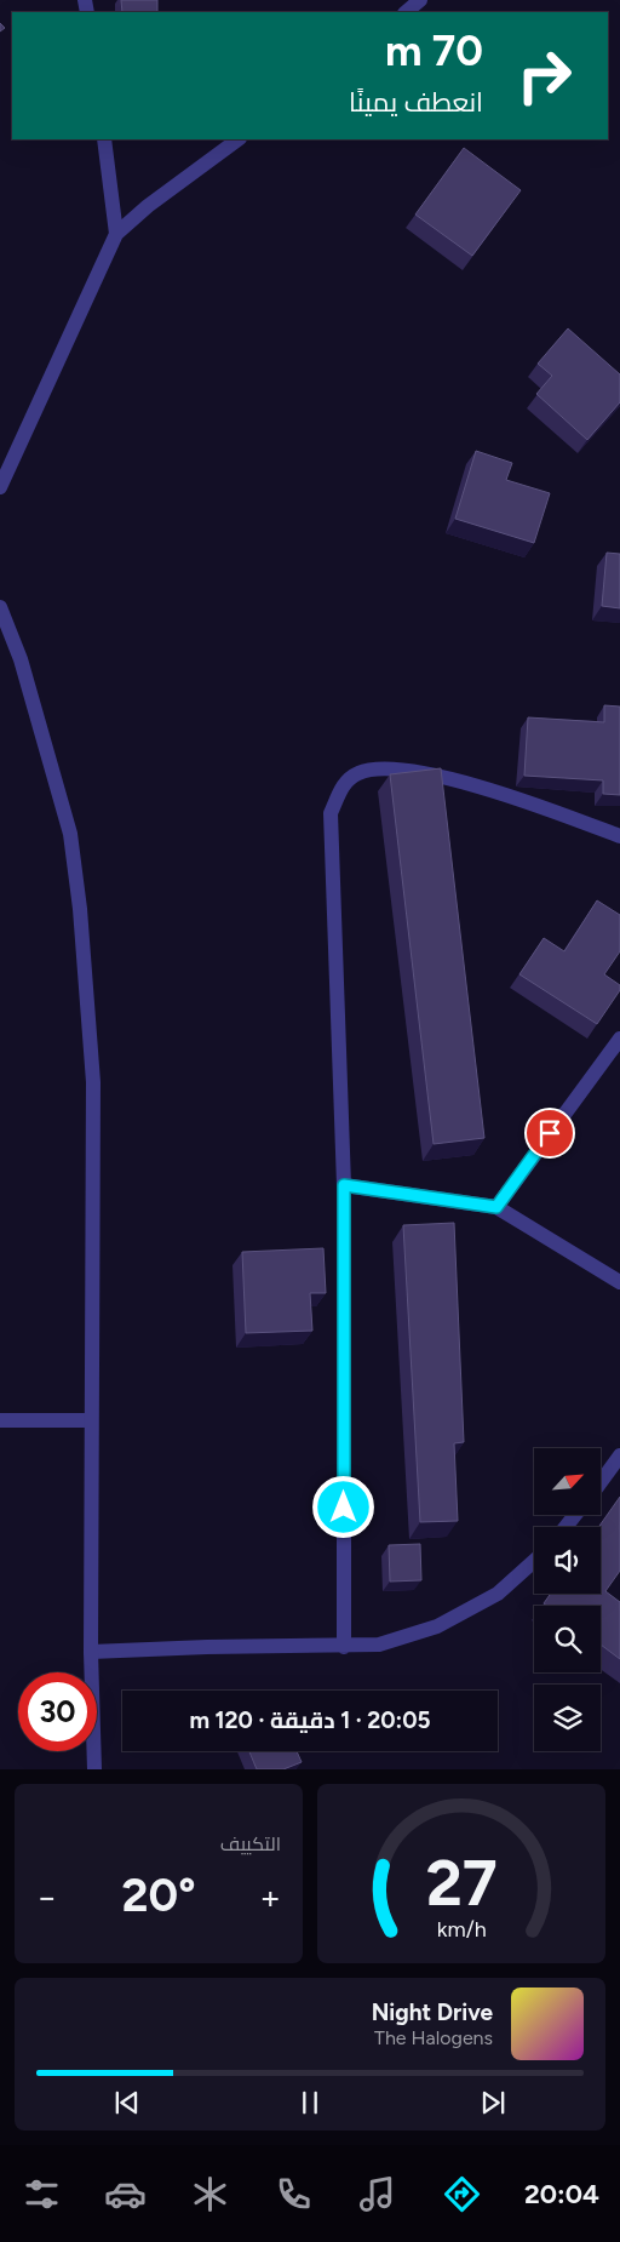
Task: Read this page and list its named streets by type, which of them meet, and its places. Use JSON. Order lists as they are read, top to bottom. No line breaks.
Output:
{"north":"top right","page":{"turn":["70 m","انعطف يمينًا"],"limit":"30","trip":"20:05 · 1 دقيقة · 120 m","tile":"التكييف","heat":["−","20°","+"],"song":["Night Drive","The Halogens"],"tabs":"20:04","gauge":["27","km/h"]}}
